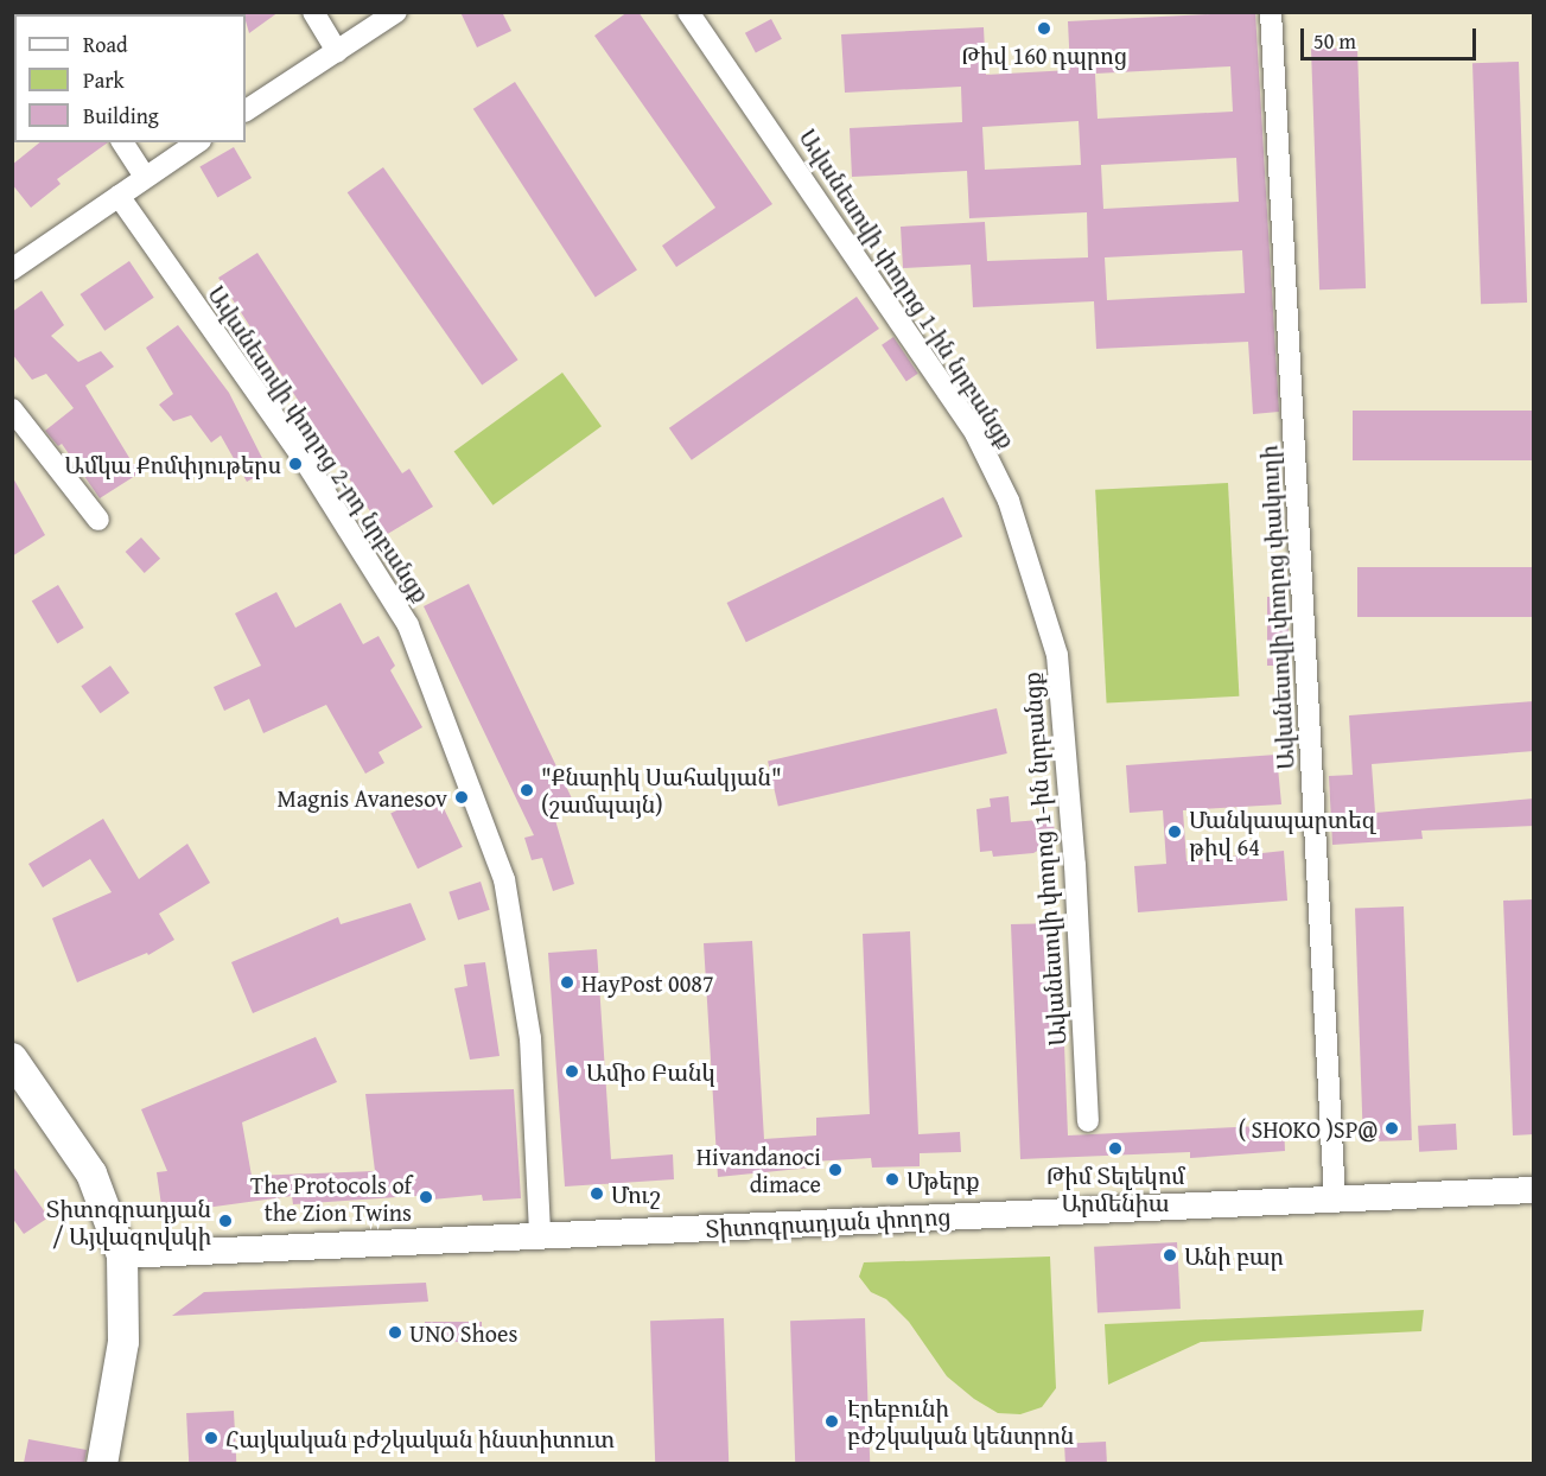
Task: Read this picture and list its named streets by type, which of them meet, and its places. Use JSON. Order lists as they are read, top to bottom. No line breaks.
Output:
{"streets":{"street":["Ավանեսովի փողոց 1-ին նրբանցք","Ավանեսովի փողոց 2-րդ նրբանցք","Ավանեսովի փողոց փակուղի","Տիտոգրադյան փողոց"]},"crossings":[["Ավանեսովի փողոց 2-րդ նրբանցք","Տիտոգրադյան փողոց"],["Ավանեսովի փողոց փակուղի","Տիտոգրադյան փողոց"]],"places":["Թիվ 160 դպրոց","Ամկա Քոմփյութերս","\"Քնարիկ Սահակյան\" (շամպայն)","Magnis Avanesov","Մանկապարտեզ թիվ 64","HayPost 0087","Ամիօ Բանկ","( SHOKO )SP@","Թիմ Տելեկոմ Արմենիա","Hivandanoci dimace","Մթերք","Մուշ","The Protocols of the Zion Twins","Տիտոգրադյան / Այվազովսկի","Անի բար","UNO Shoes","Էրեբունի բժշկական կենտրոն","Հայկական բժշկական ինստիտուտ"],"legend":["Road","Park","Building"],"scale_bar":"50 m"}
